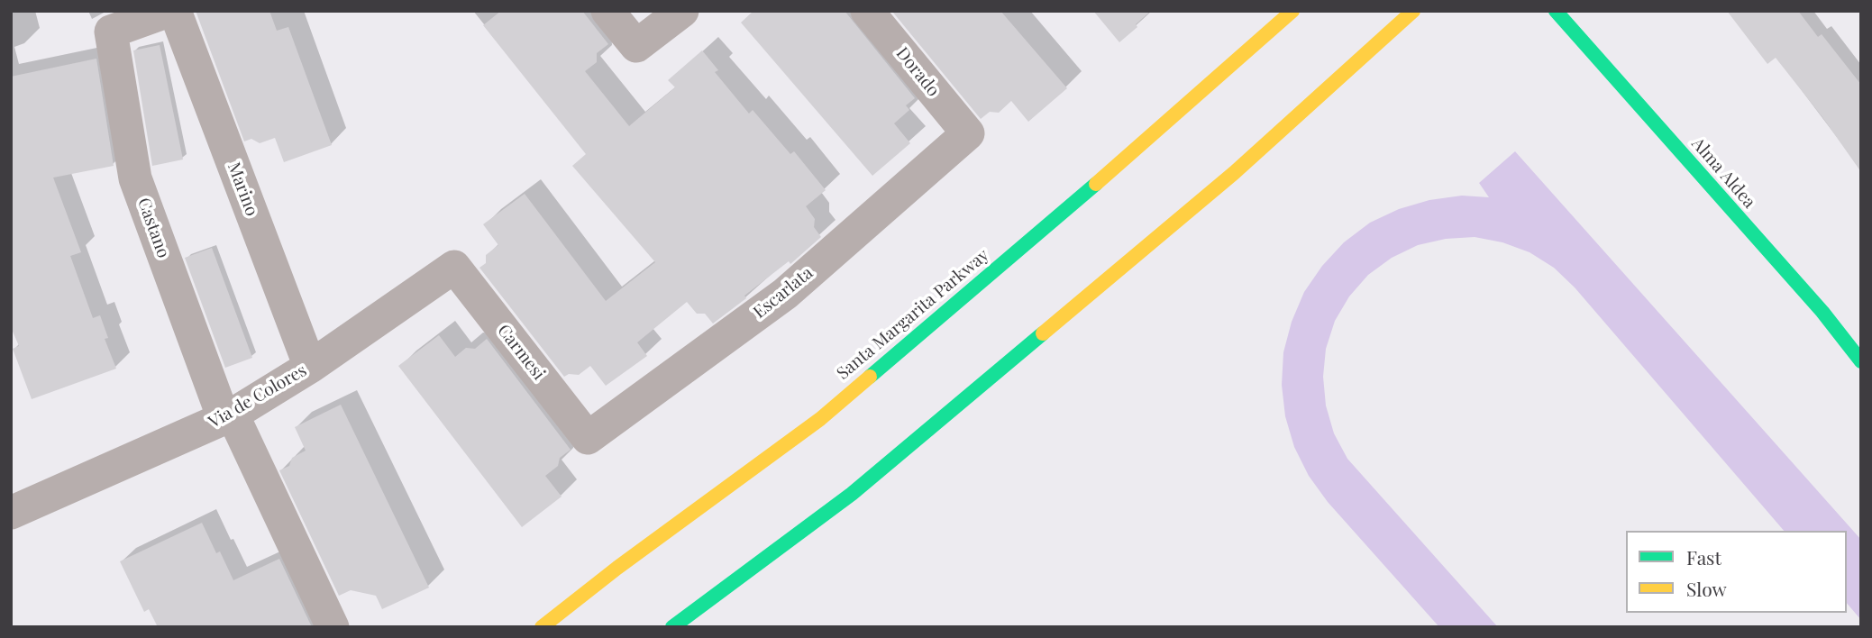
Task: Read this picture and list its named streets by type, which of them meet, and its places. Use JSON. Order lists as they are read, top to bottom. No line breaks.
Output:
{"streets":{"main road":["Alma Aldea","Santa Margarita Parkway"],"street":["Dorado","Marino","Castano","Escarlata","Carmesi","Via de Colores"]},"crossings":[["Dorado","Escarlata"],["Marino","Via de Colores"],["Castano","Via de Colores"],["Escarlata","Carmesi"],["Carmesi","Via de Colores"]],"legend":["Fast","Slow"]}
